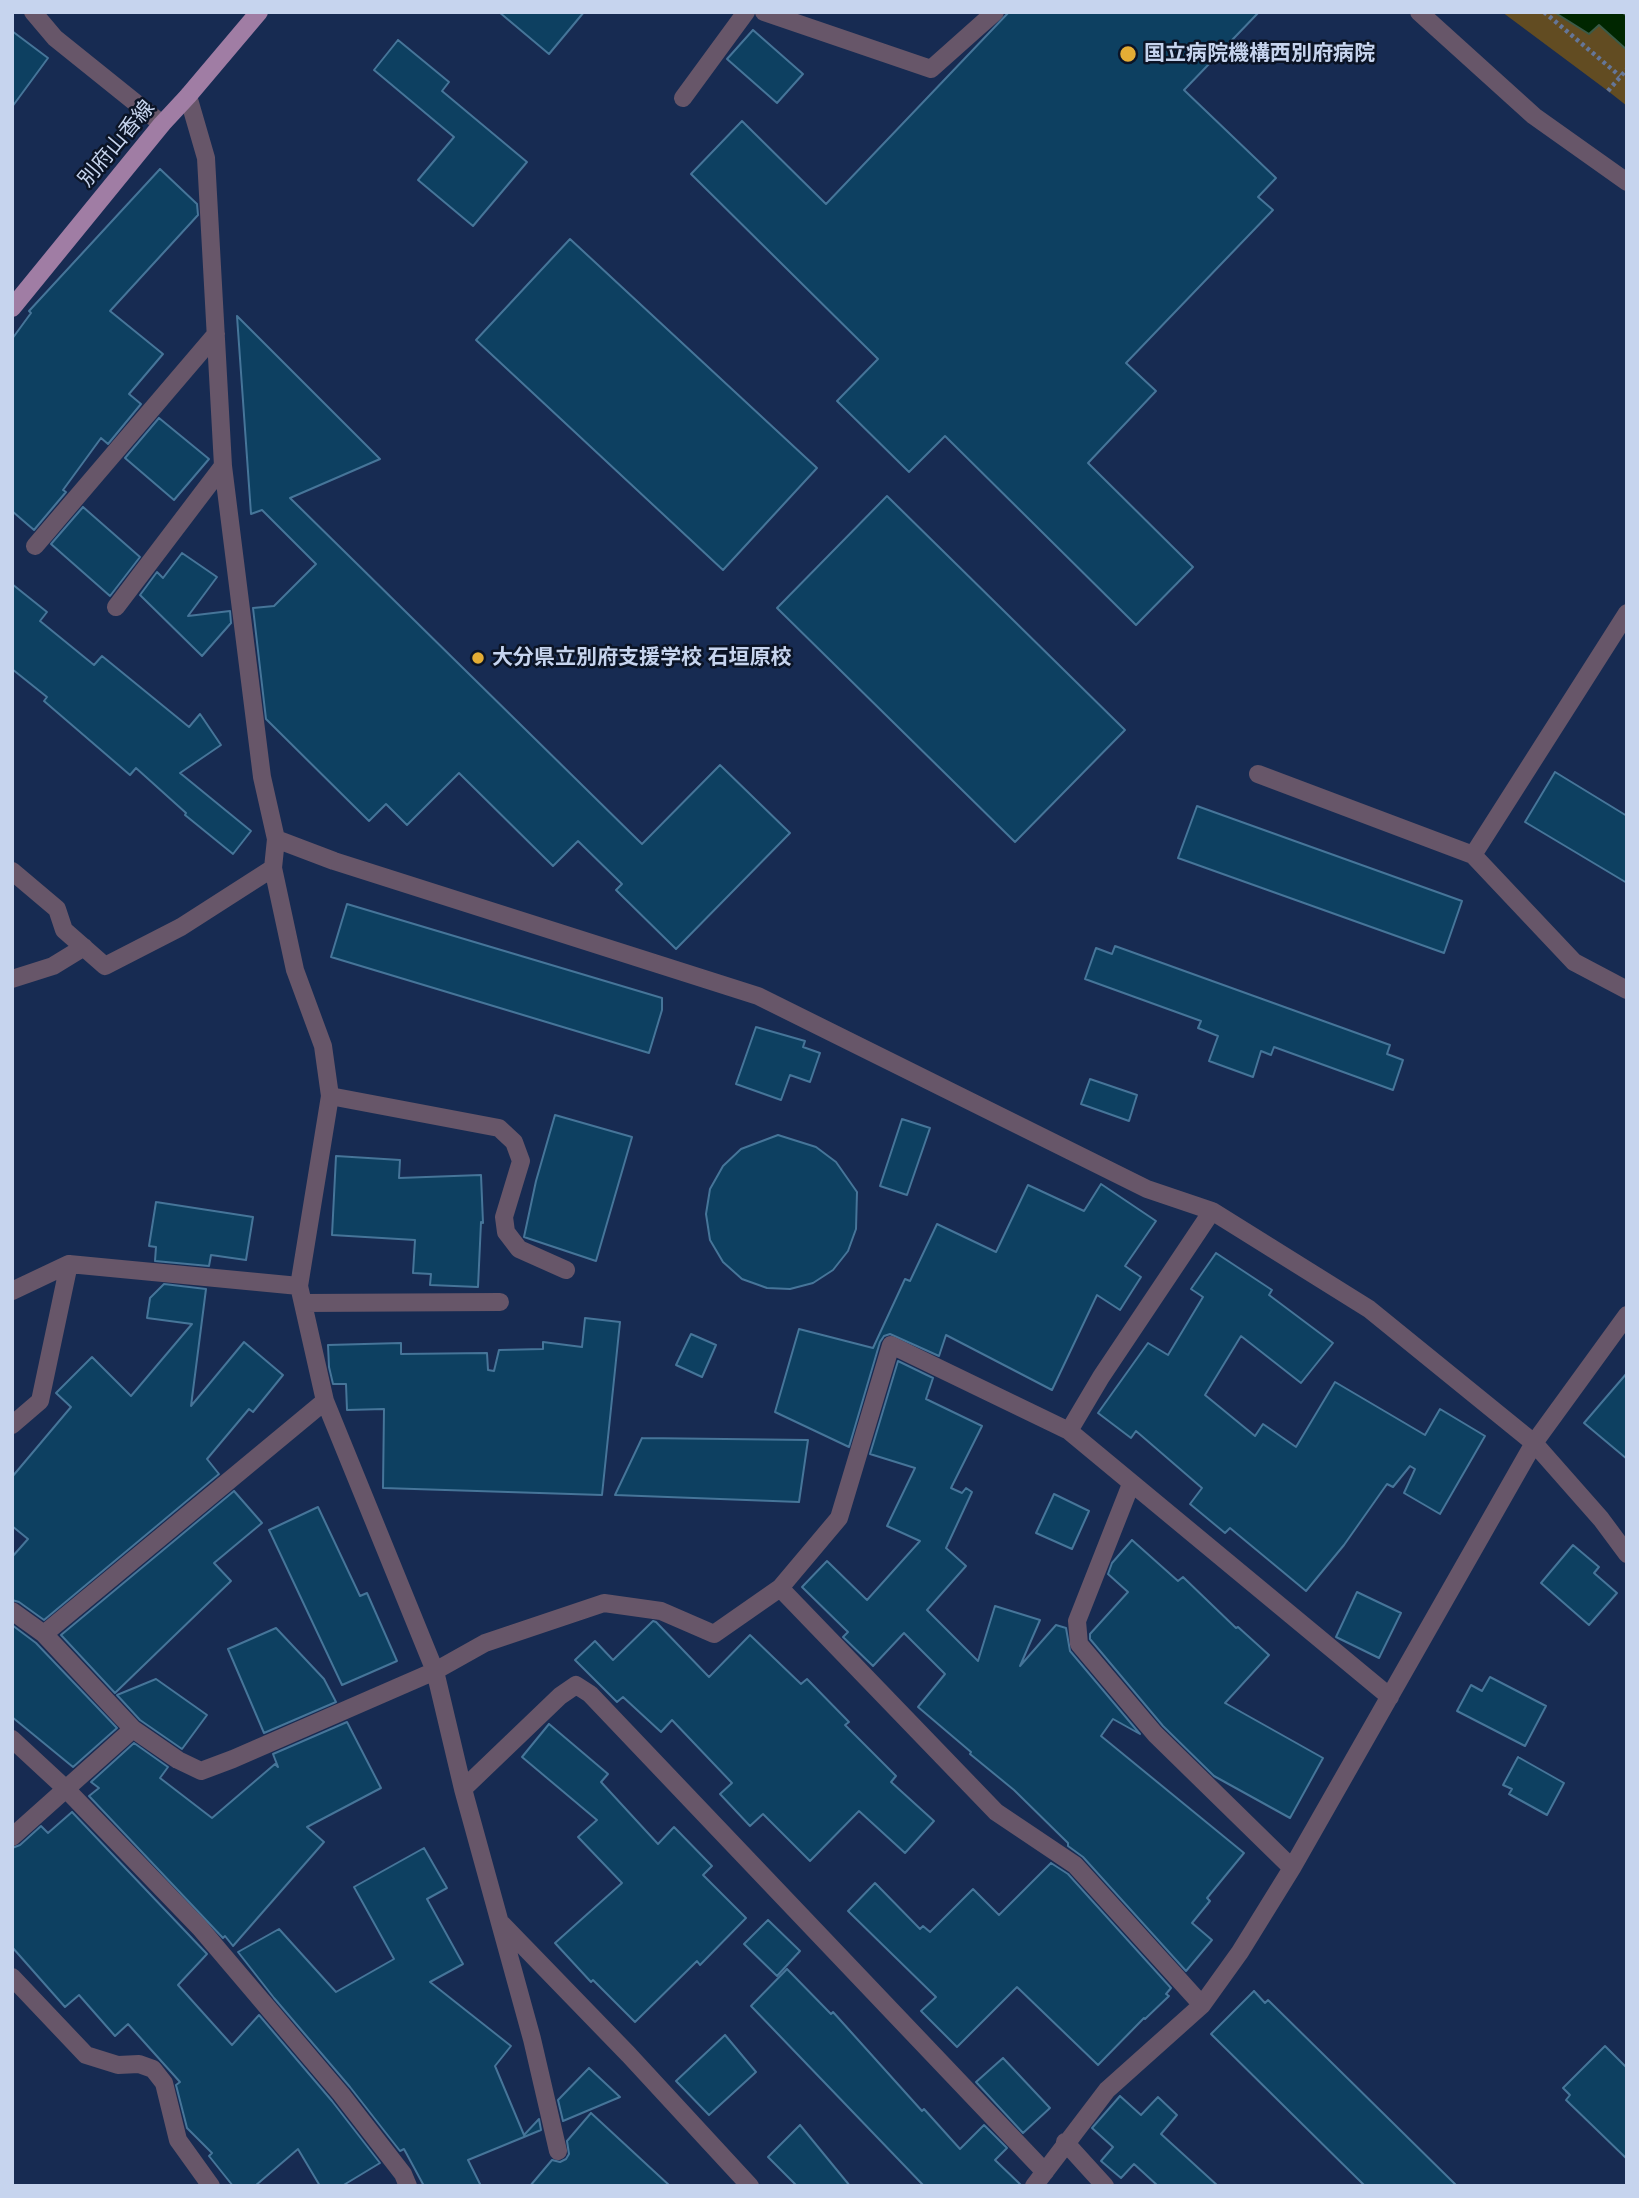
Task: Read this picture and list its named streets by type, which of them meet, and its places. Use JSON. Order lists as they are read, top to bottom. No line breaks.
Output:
{"streets":{"main road":["別府山香線"]},"places":["国立病院機構西別府病院","大分県立別府支援学校 石垣原校"]}
